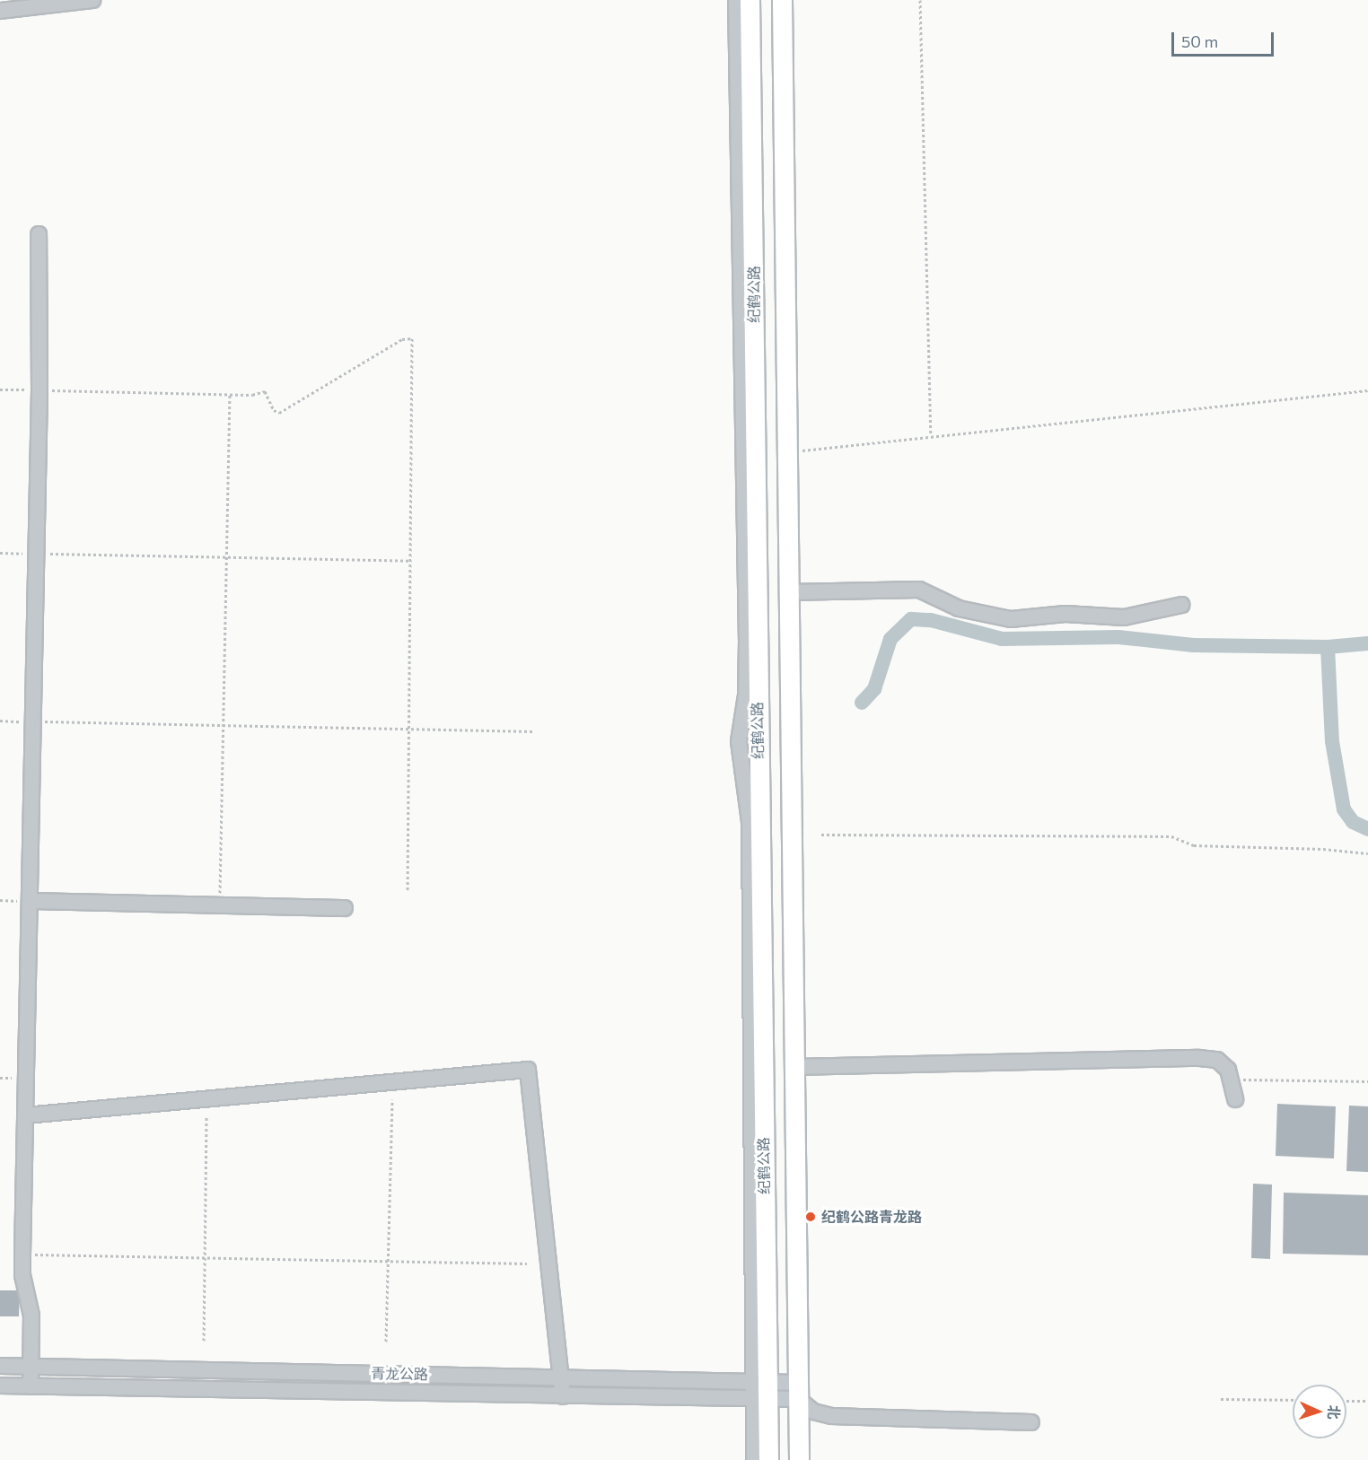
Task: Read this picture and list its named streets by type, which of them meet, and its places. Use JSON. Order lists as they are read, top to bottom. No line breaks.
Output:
{"streets":{"main road":["纪鹤公路"],"street":["青龙公路"]},"crossings":[["纪鹤公路","青龙公路"]],"places":["纪鹤公路青龙路"],"scale_bar":"50 m","north":"right"}
